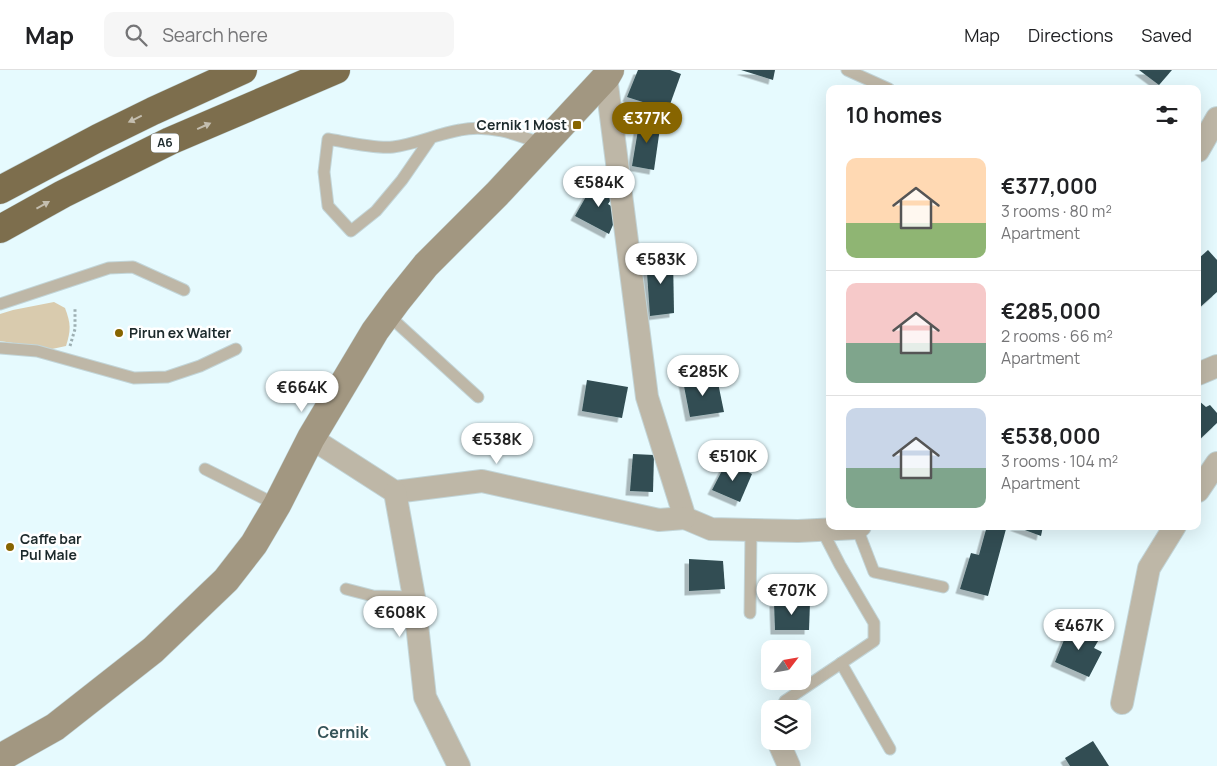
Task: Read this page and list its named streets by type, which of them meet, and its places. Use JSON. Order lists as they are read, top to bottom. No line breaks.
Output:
{"streets":{"highway":["A6"]},"districts":["Cernik"],"places":{"transit":["Cernik 1 Most"],"other":["Pirun ex Walter","Caffe bar Pul Male"]},"north":"top right","page":{"header":"Map","search":"Search here","nav":["Map","Directions","Saved"],"heading":"10 homes","price":["€377K","€584K","€583K","€285K","€664K","€538K","€510K","€707K","€608K","€467K"],"list":[{"name":"€377,000","note":"3 rooms · 80 m² · Apartment"},{"name":"€285,000","note":"2 rooms · 66 m² · Apartment"},{"name":"€538,000","note":"3 rooms · 104 m² · Apartment"}]}}
